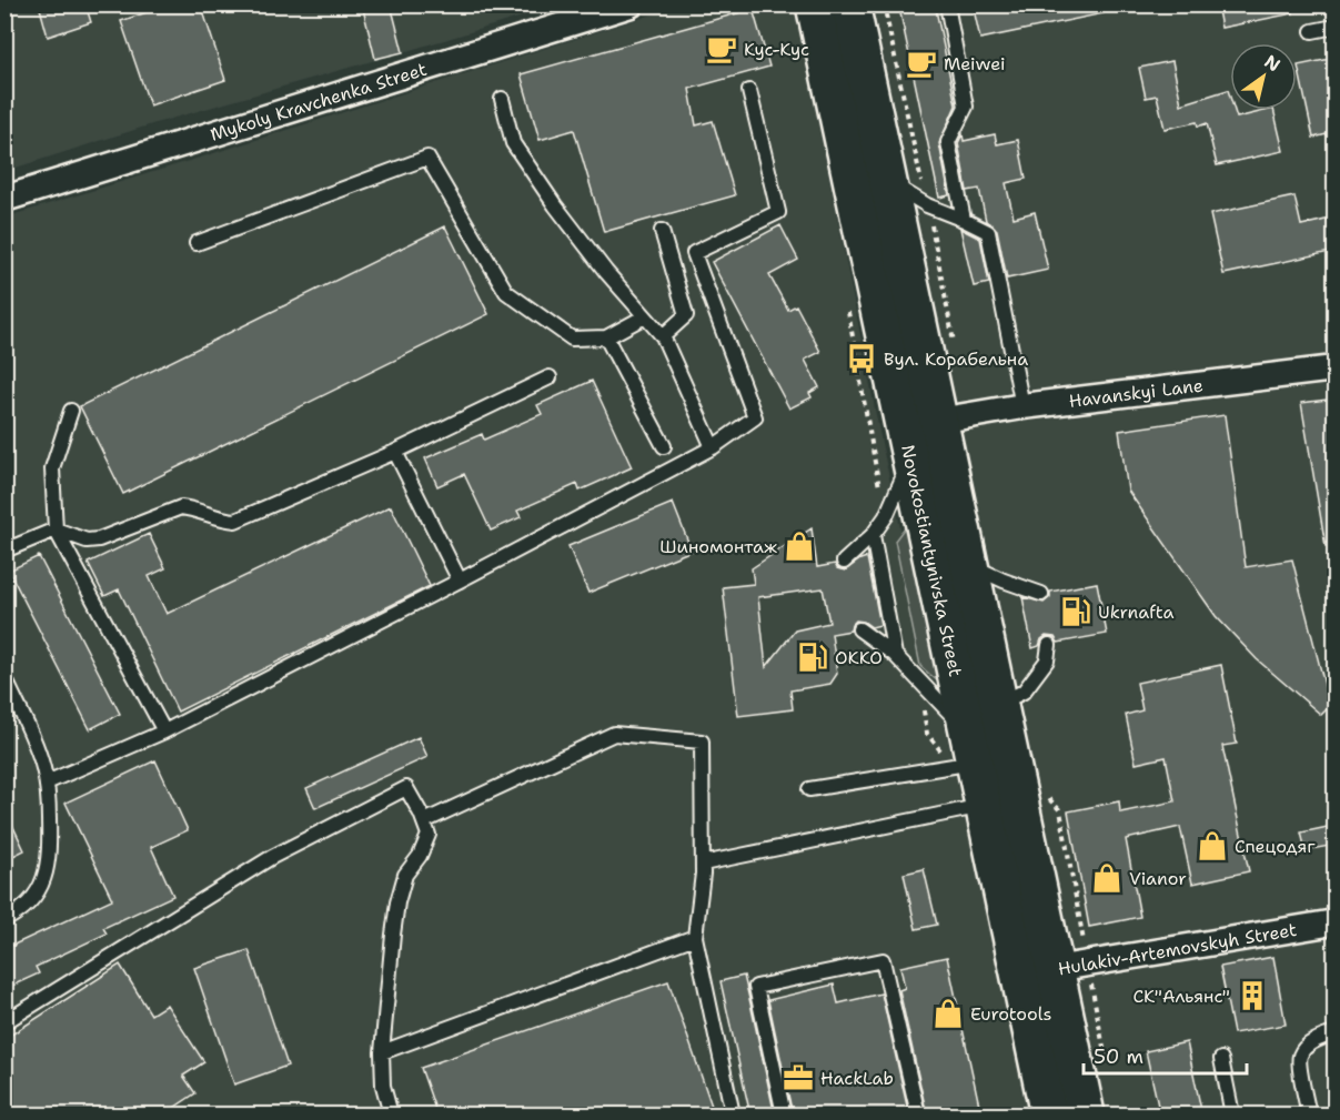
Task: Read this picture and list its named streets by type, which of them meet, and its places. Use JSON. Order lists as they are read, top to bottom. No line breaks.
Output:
{"streets":{"main road":["Novokostiantynivska Street"],"street":["Mykoly Kravchenka Street","Havanskyi Lane","Hulakiv-Artemovskyh Street"]},"crossings":[["Havanskyi Lane","Novokostiantynivska Street"],["Novokostiantynivska Street","Hulakiv-Artemovskyh Street"]],"places":{"cafe":["Кус-Кус","Meiwei"],"bus stop":["Вул. Корабельна"],"shop":["Шиномонтаж","Спецодяг","Vianor","Eurotools"],"fuel station":["Ukrnafta","OKKO"],"building":["CK\"Альянс\""],"office":["HackLab"]},"scale_bar":"50 m","north":"top right"}
